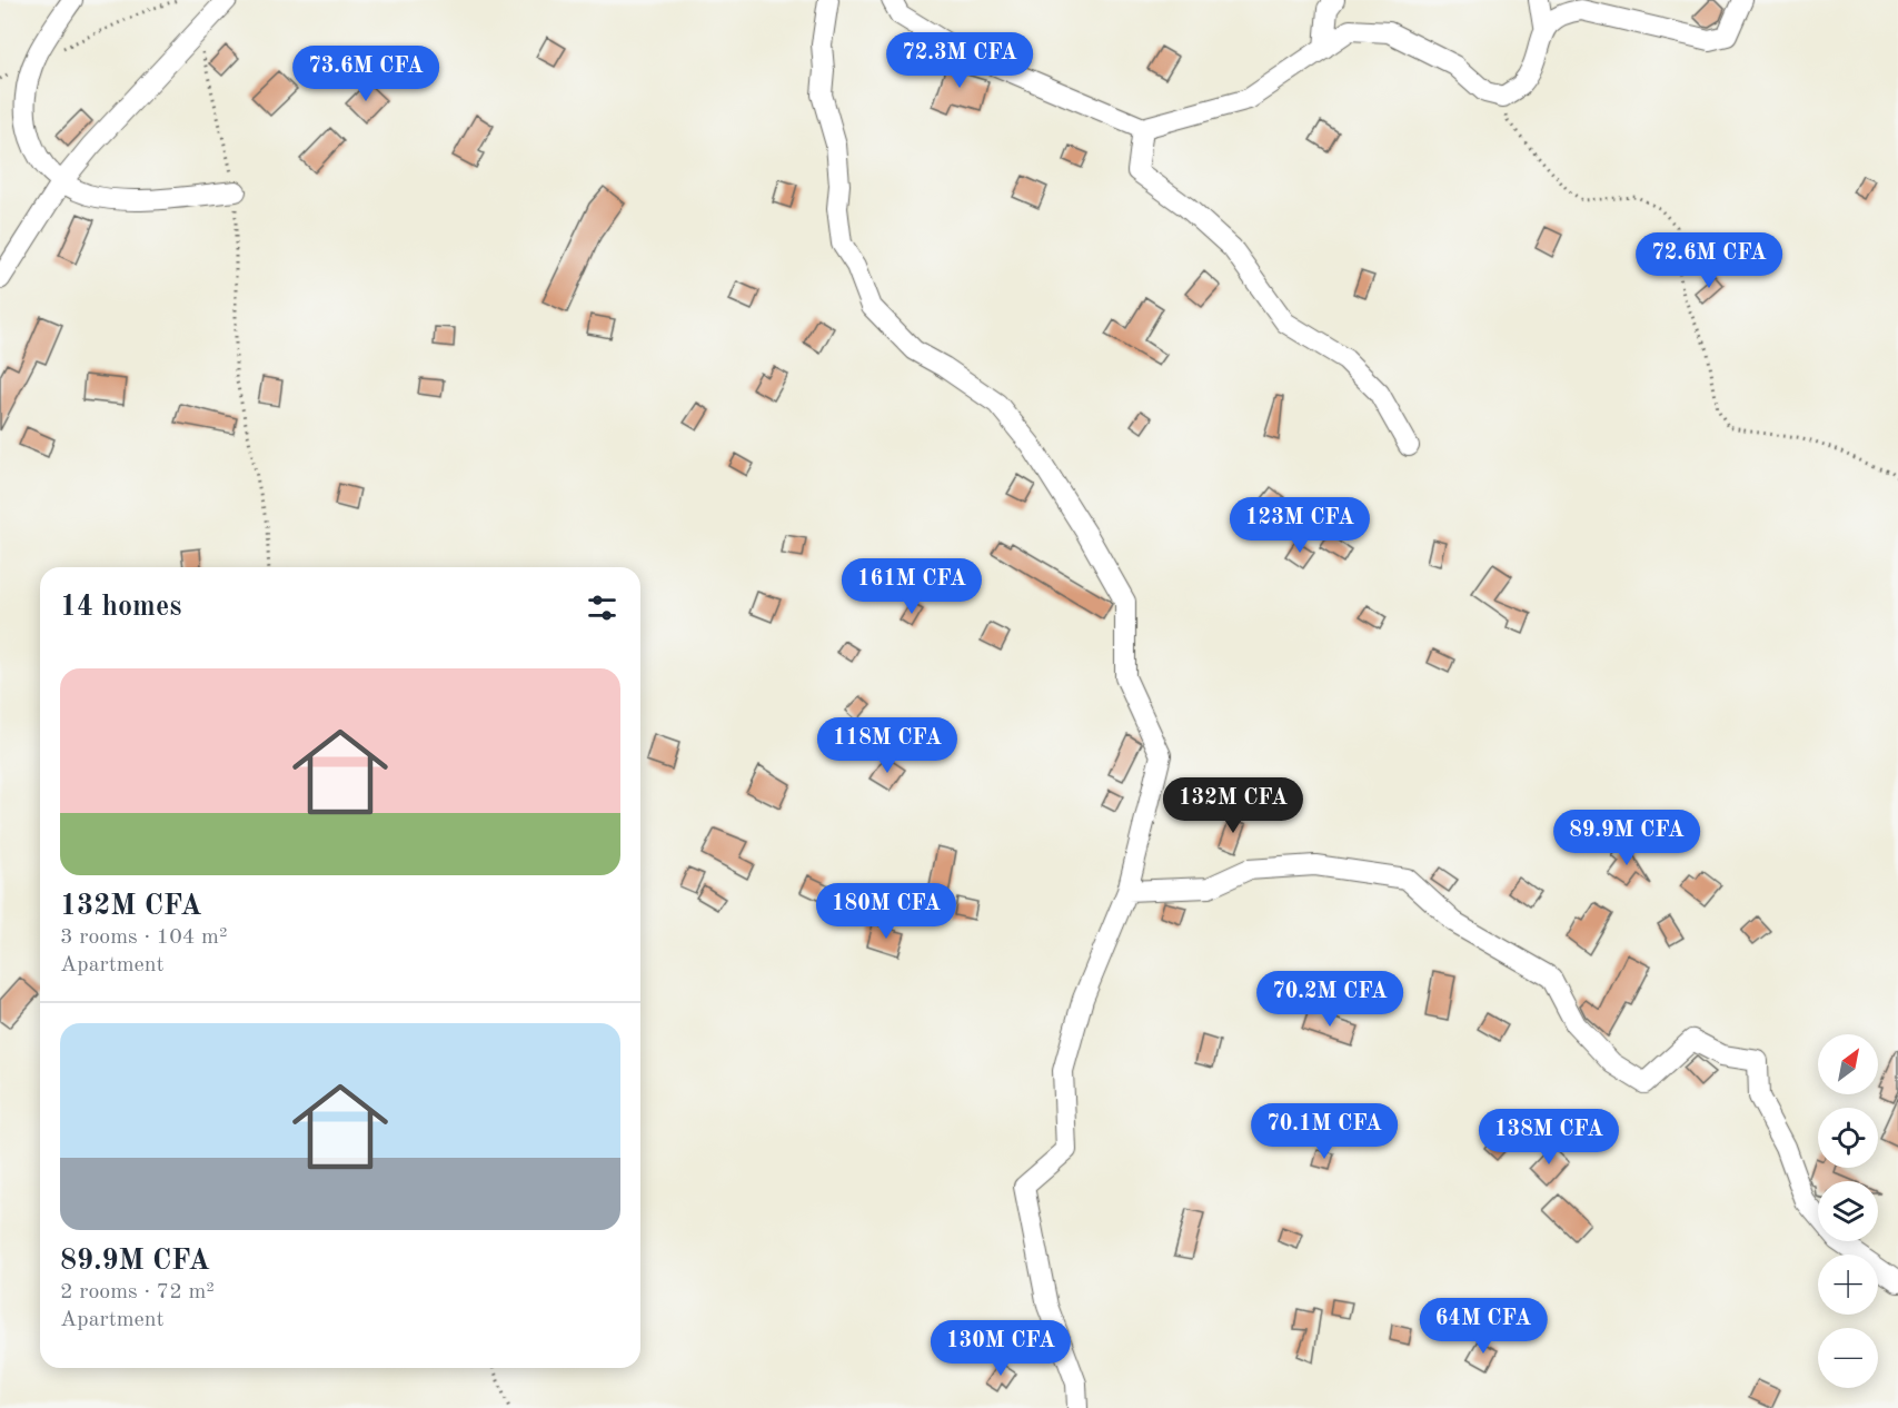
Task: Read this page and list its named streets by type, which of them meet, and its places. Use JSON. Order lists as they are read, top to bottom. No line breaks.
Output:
{"north":"top right","page":{"price":["72.3M CFA","73.6M CFA","72.6M CFA","123M CFA","161M CFA","118M CFA","132M CFA","89.9M CFA","180M CFA","70.2M CFA","70.1M CFA","138M CFA","64M CFA","130M CFA"],"heading":"14 homes","list":[{"name":"132M CFA","note":"3 rooms · 104 m² · Apartment"},{"name":"89.9M CFA","note":"2 rooms · 72 m² · Apartment"}],"map_buttons":["+","−"]}}
